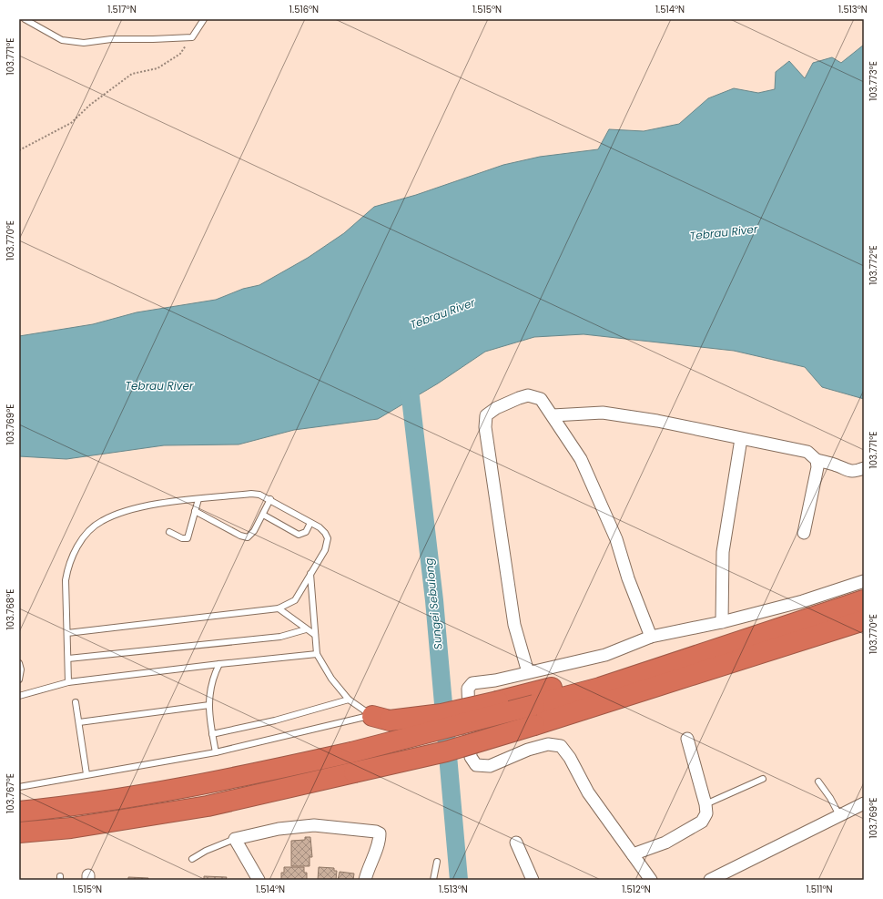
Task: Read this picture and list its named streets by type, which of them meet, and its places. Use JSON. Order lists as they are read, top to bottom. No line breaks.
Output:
{"water":["Tebrau River","Sungei Sebulong"],"coordinates":["1.517°N","1.516°N","1.515°N","1.514°N","1.513°N","103.771°E","103.773°E","103.770°E","103.772°E","103.769°E","103.768°E","103.767°E","1.512°N","1.511°N"]}
